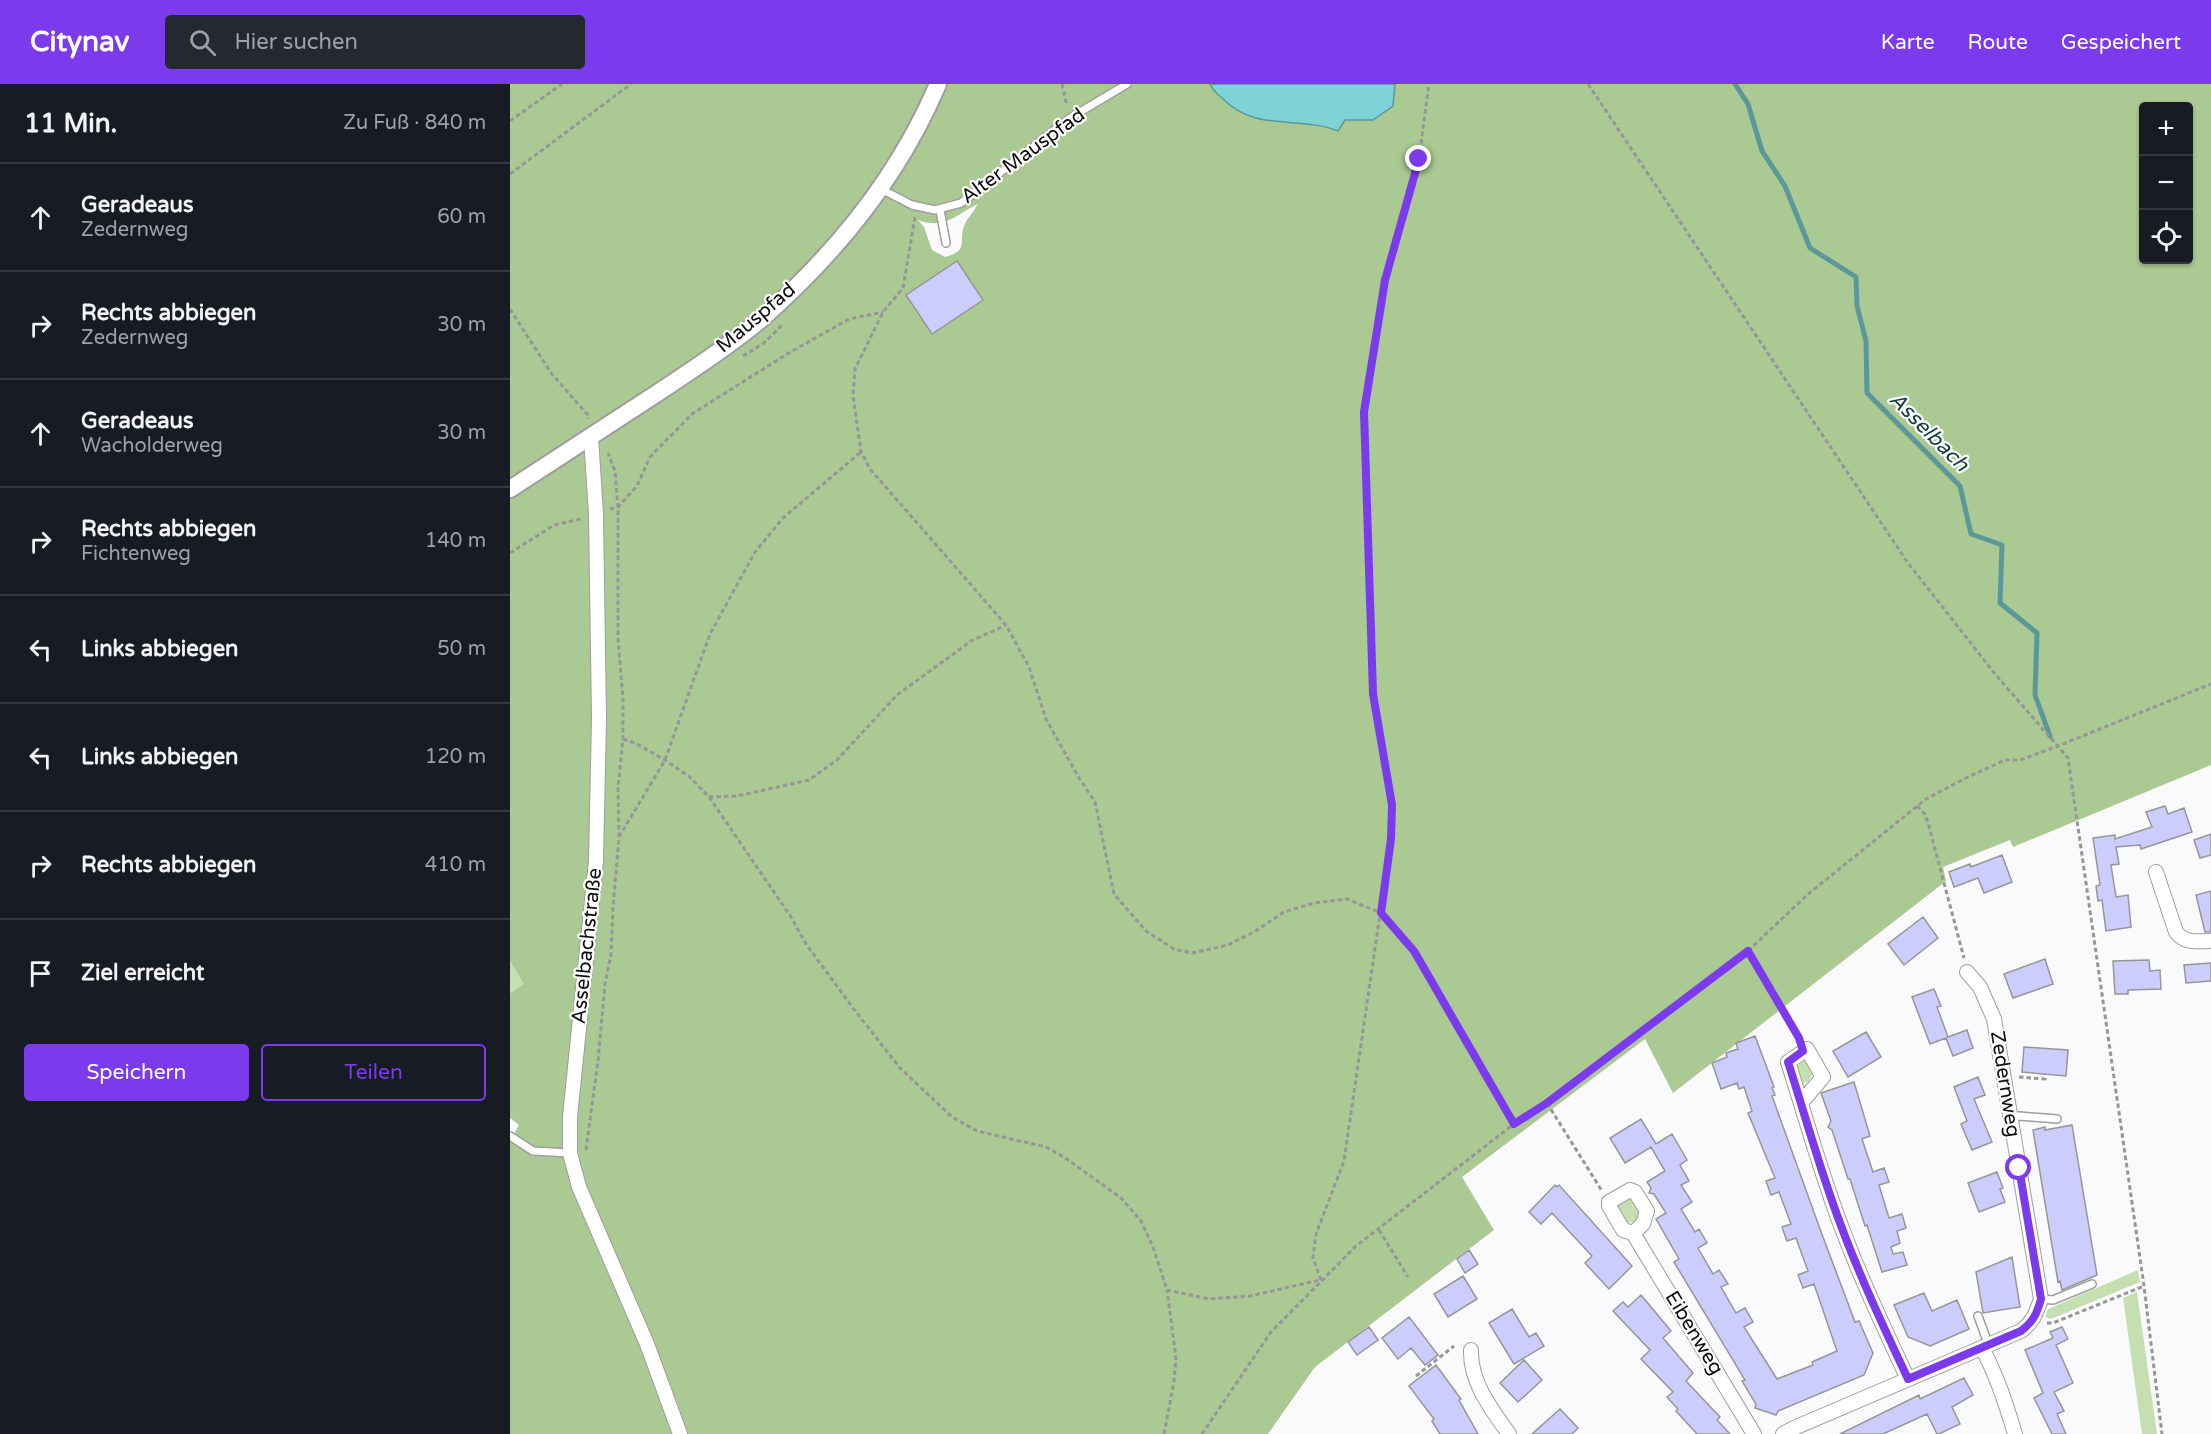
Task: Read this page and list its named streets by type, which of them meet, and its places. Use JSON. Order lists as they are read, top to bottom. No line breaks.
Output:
{"streets":{"street":["Mauspfad","Asselbachstraße","Zedernweg","Eibenweg"],"lane":["Alter Mauspfad"]},"crossings":[["Alter Mauspfad","Mauspfad"],["Mauspfad","Asselbachstraße"]],"water":["Asselbach"],"page":{"header":"Citynav","search":"Hier suchen","nav":["Karte","Route","Gespeichert"],"heading":["11 Min.","Zu Fuß · 840 m"],"map_buttons":["+","−"],"list":[["Geradeaus","Zedernweg","60 m"],["Rechts abbiegen","Zedernweg","30 m"],["Geradeaus","Wacholderweg","30 m"],["Rechts abbiegen","Fichtenweg","140 m"],["Links abbiegen","50 m"],["Links abbiegen","120 m"],["Rechts abbiegen","410 m"],"Ziel erreicht"],"buttons":["Speichern","Teilen"]}}
